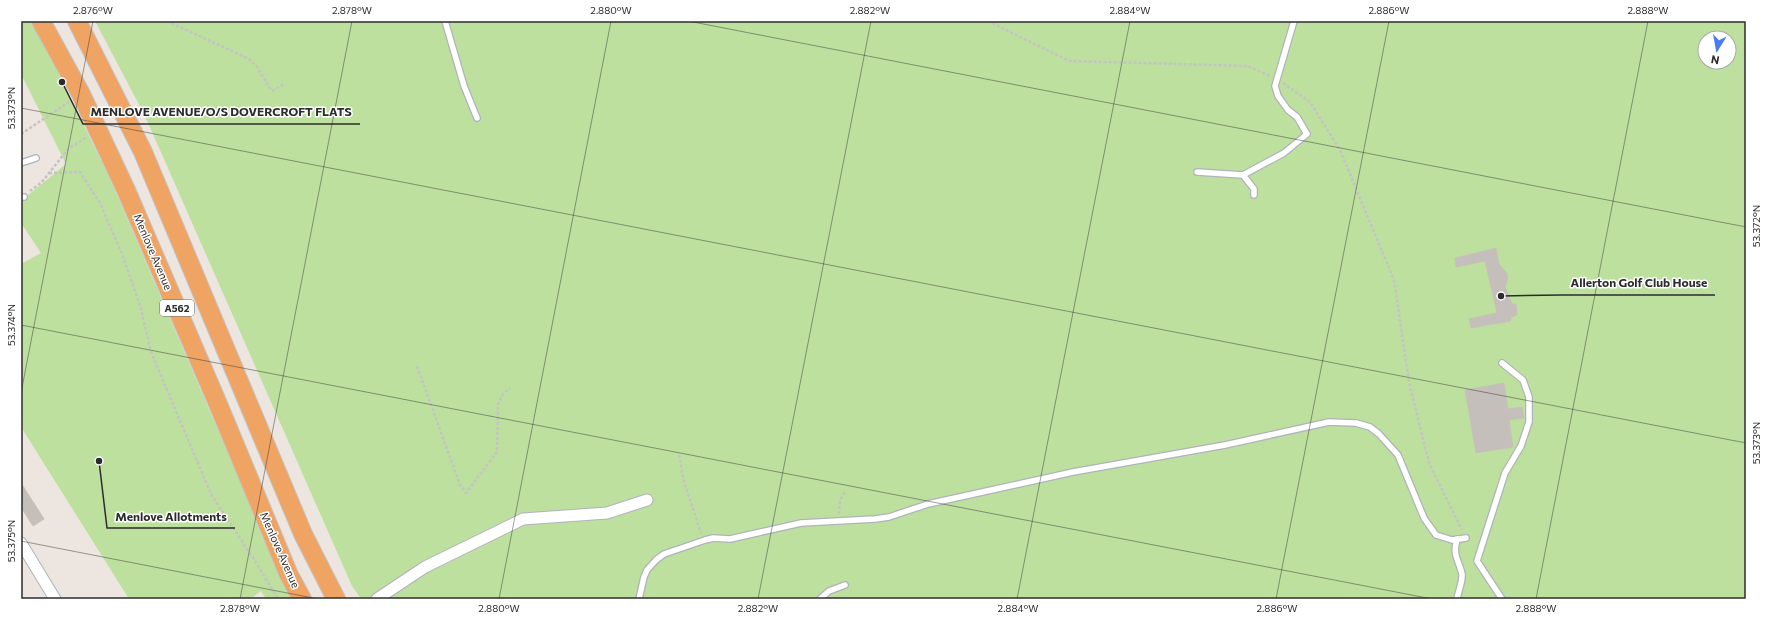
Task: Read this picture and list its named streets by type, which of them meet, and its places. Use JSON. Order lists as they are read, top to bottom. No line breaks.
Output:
{"streets":{"highway":["Menlove Avenue","A562"]},"places":["MENLOVE AVENUE/O/S DOVERCROFT FLATS","Allerton Golf Club House","Menlove Allotments"],"north":"bottom","coordinates":["2.876°W","2.878°W","2.880°W","2.882°W","2.884°W","2.886°W","2.888°W","53.373°N","53.372°N","53.374°N","53.375°N"]}
